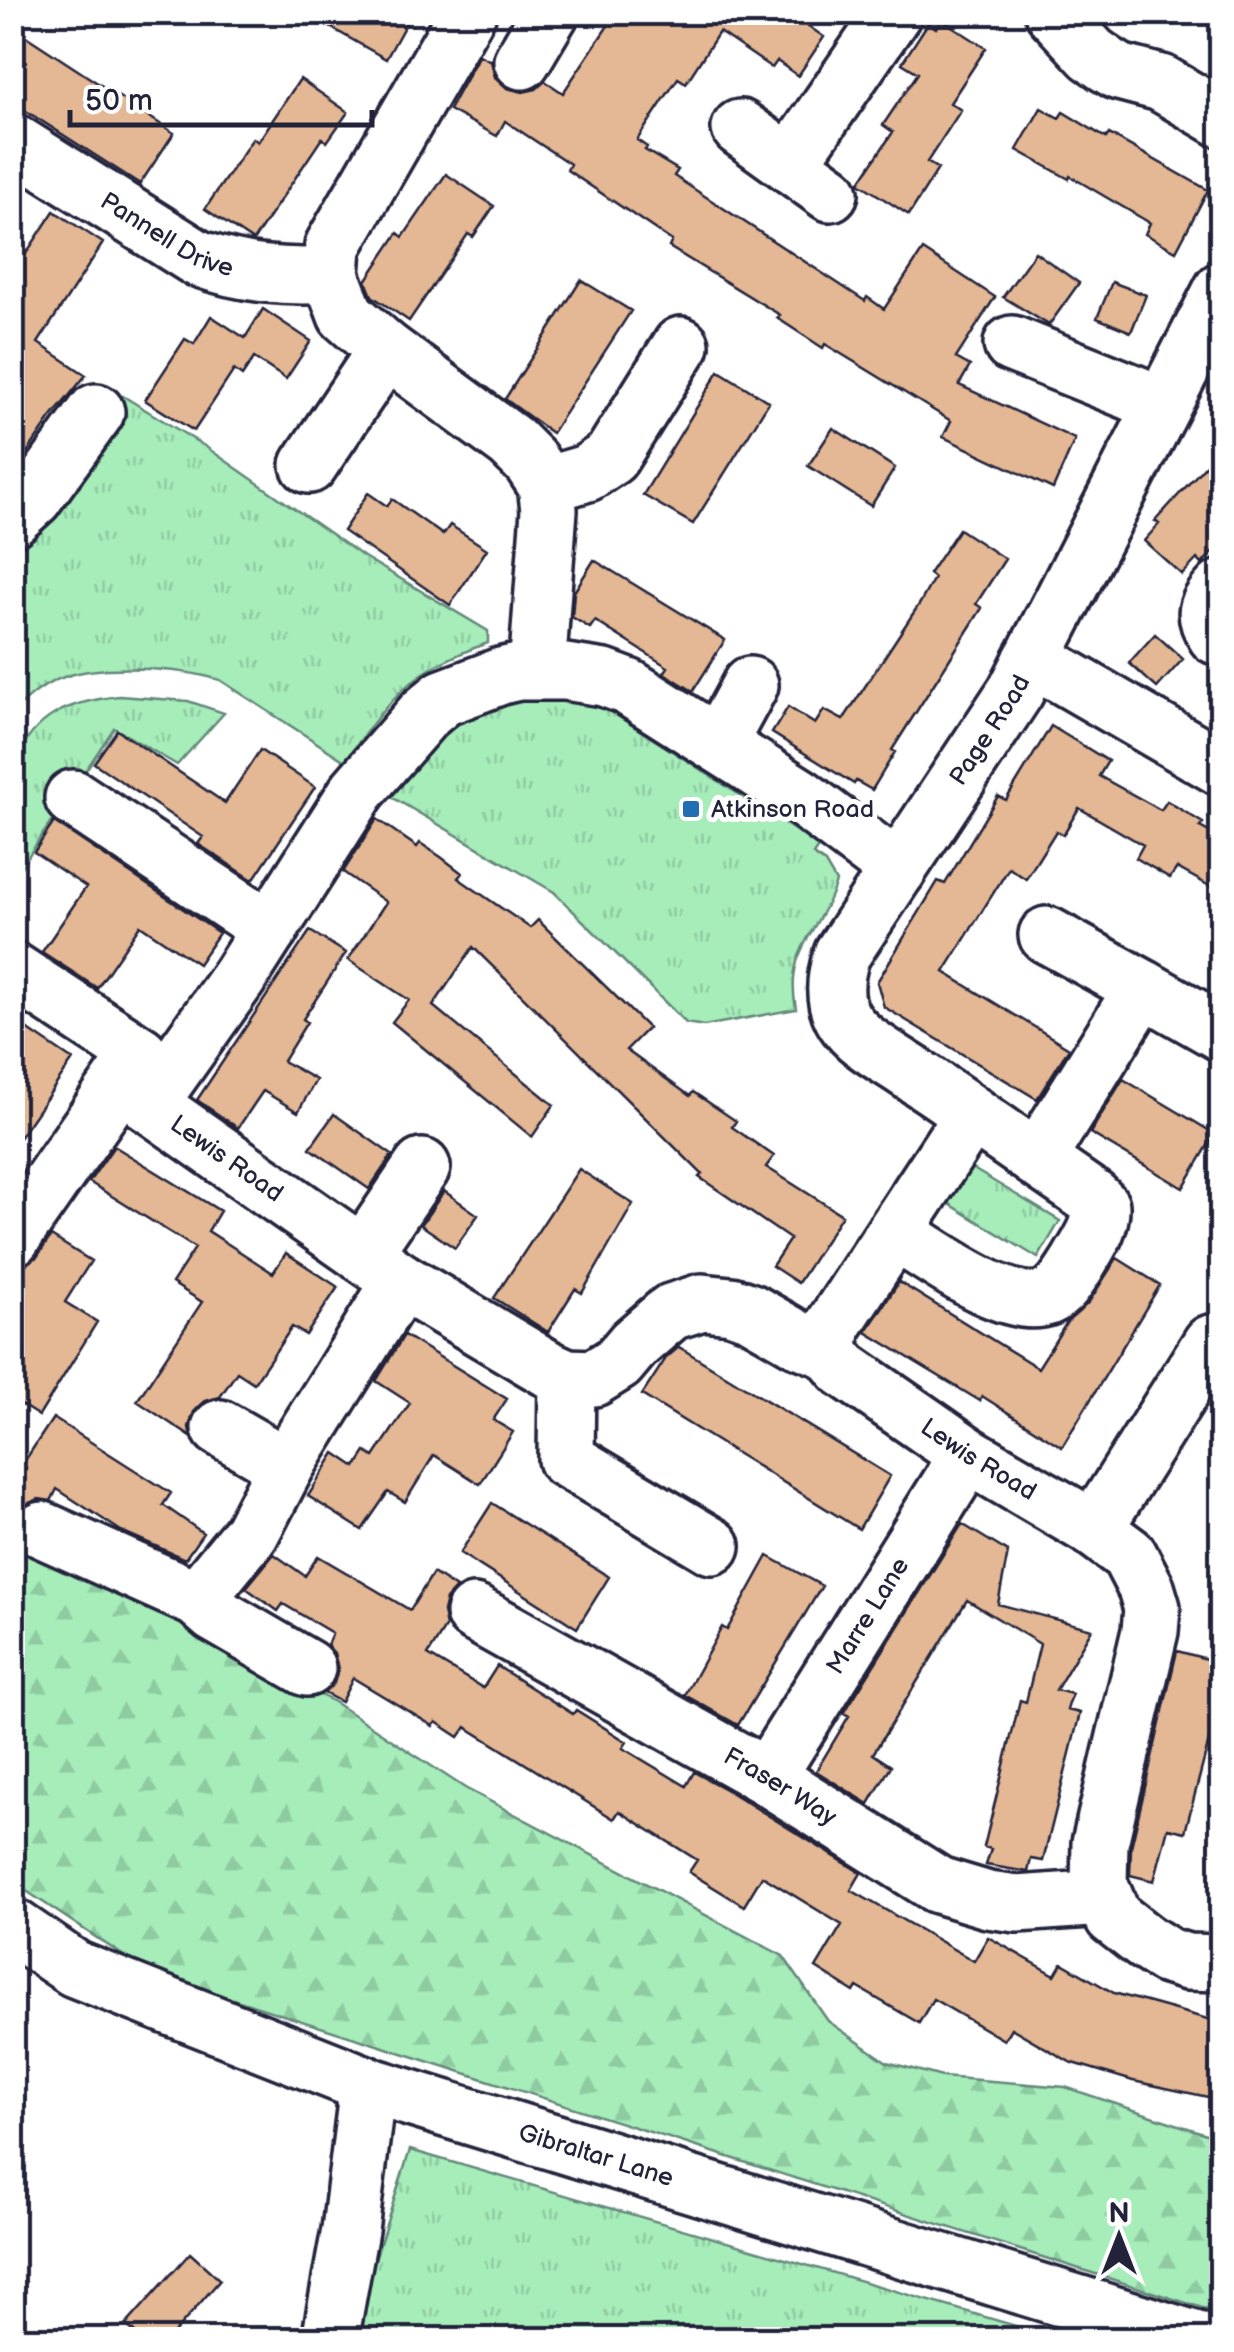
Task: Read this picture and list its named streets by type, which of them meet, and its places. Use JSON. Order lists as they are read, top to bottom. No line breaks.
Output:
{"streets":{"street":["Pannell Drive","Page Road","Lewis Road","Marre Lane","Fraser Way","Gibraltar Lane"]},"crossings":[["Lewis Road","Marre Lane"],["Lewis Road","Fraser Way"],["Marre Lane","Fraser Way"]],"places":{"transit":["Atkinson Road"]},"scale_bar":"50 m","north":"top"}
